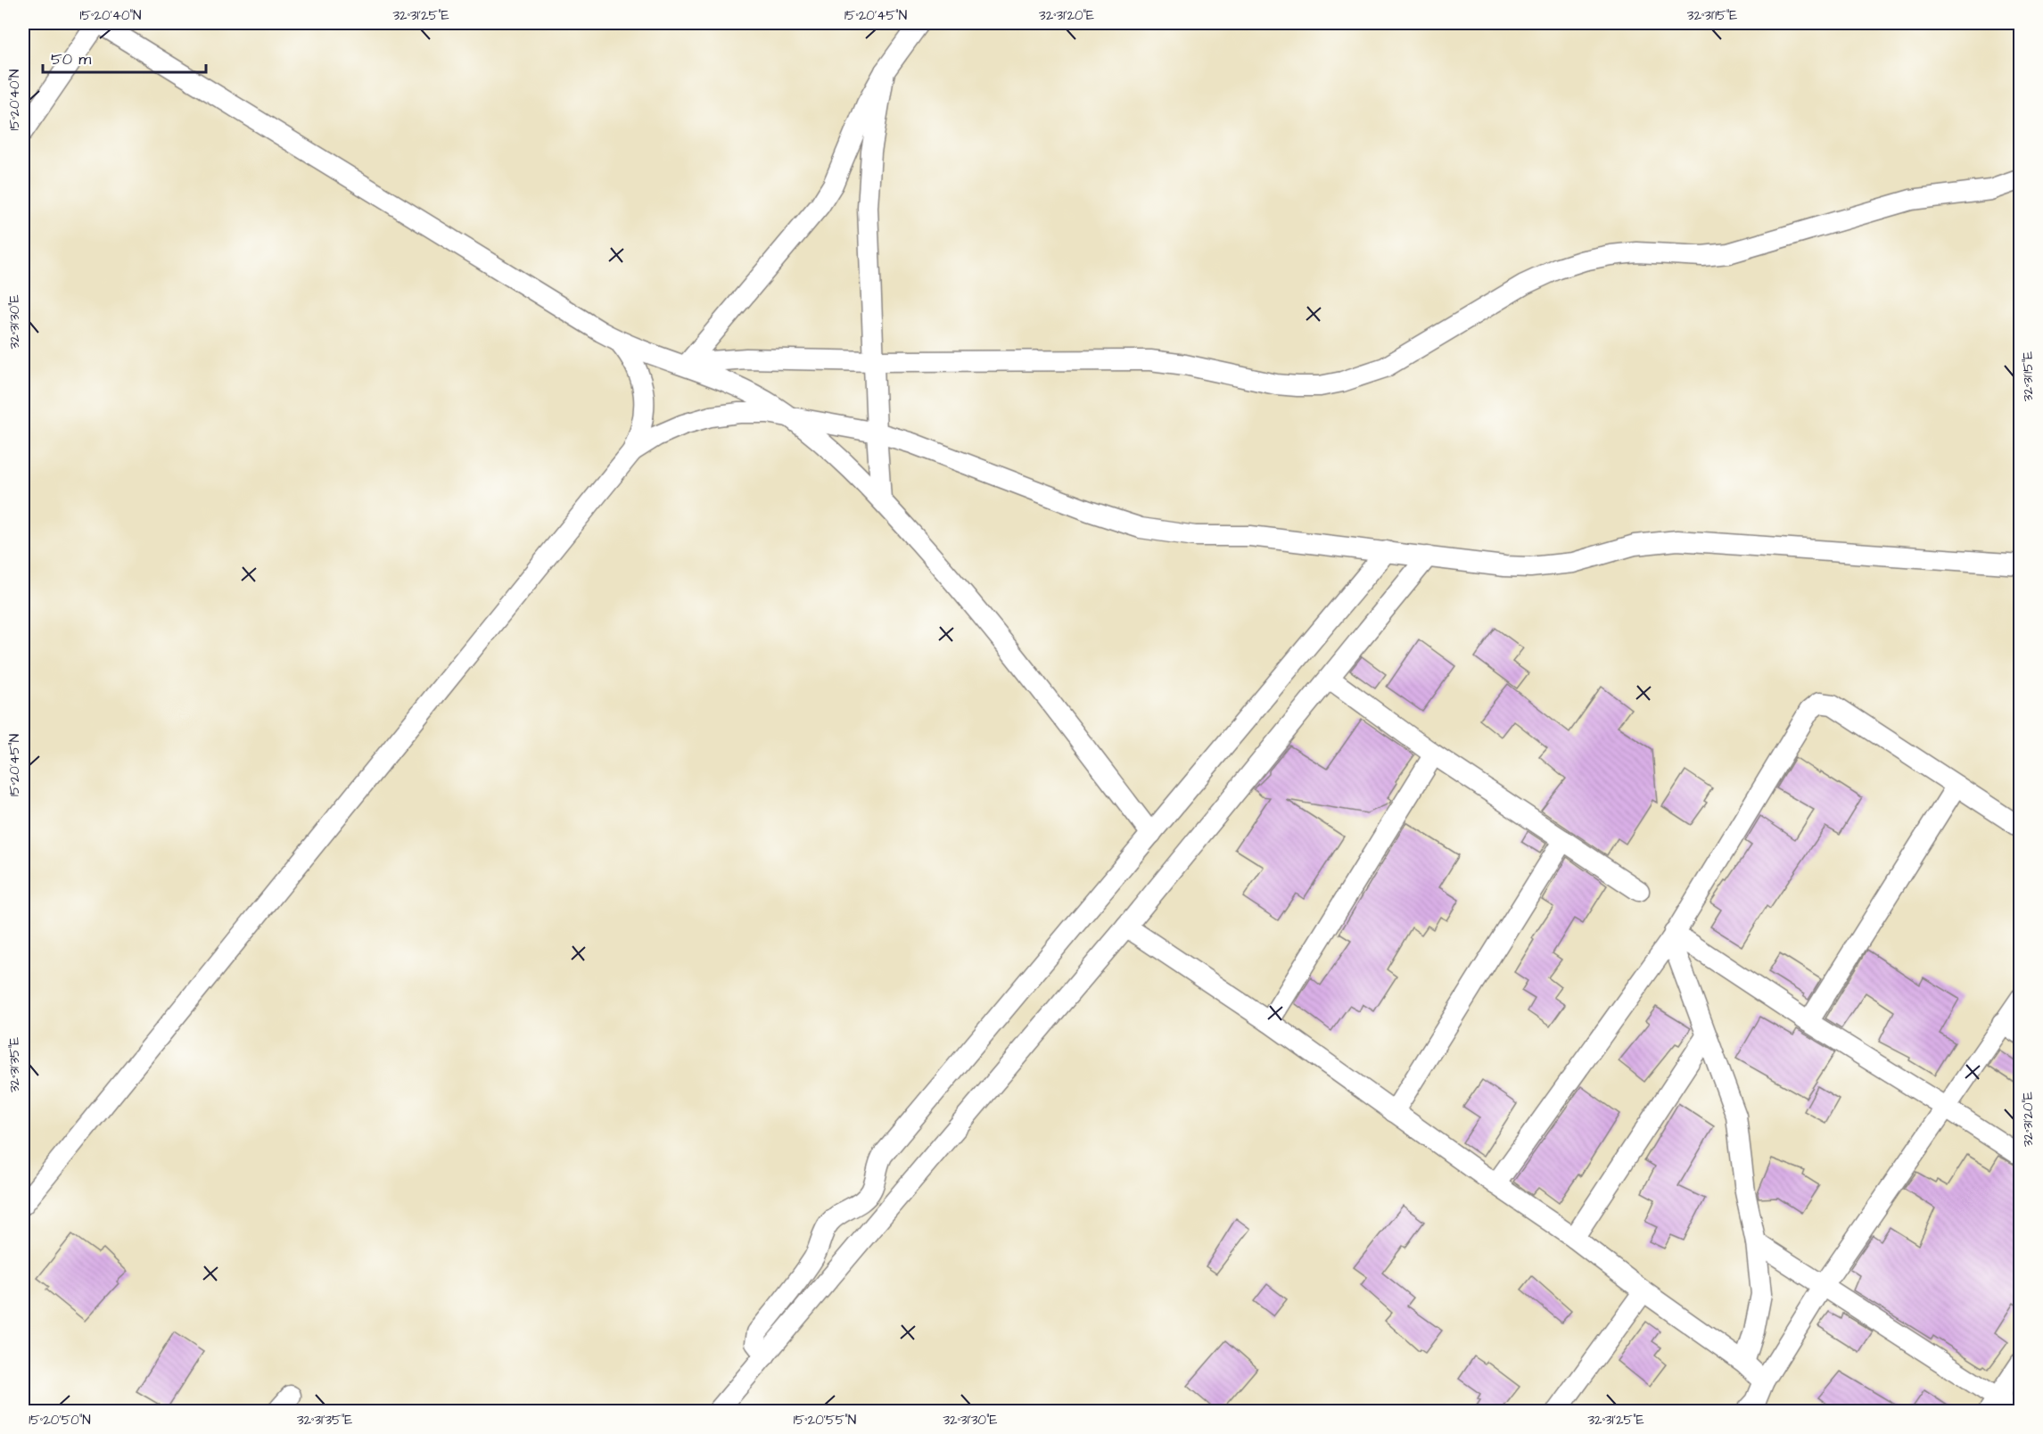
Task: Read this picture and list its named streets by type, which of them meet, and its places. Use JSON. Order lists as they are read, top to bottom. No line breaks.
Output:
{"scale_bar":"50 m","coordinates":["15°20'40\"N","32°31'25\"E","15°20'45\"N","32°31'20\"E","32°31'15\"E","32°31'30\"E","32°31'35\"E","15°20'50\"N","15°20'55\"N"]}
